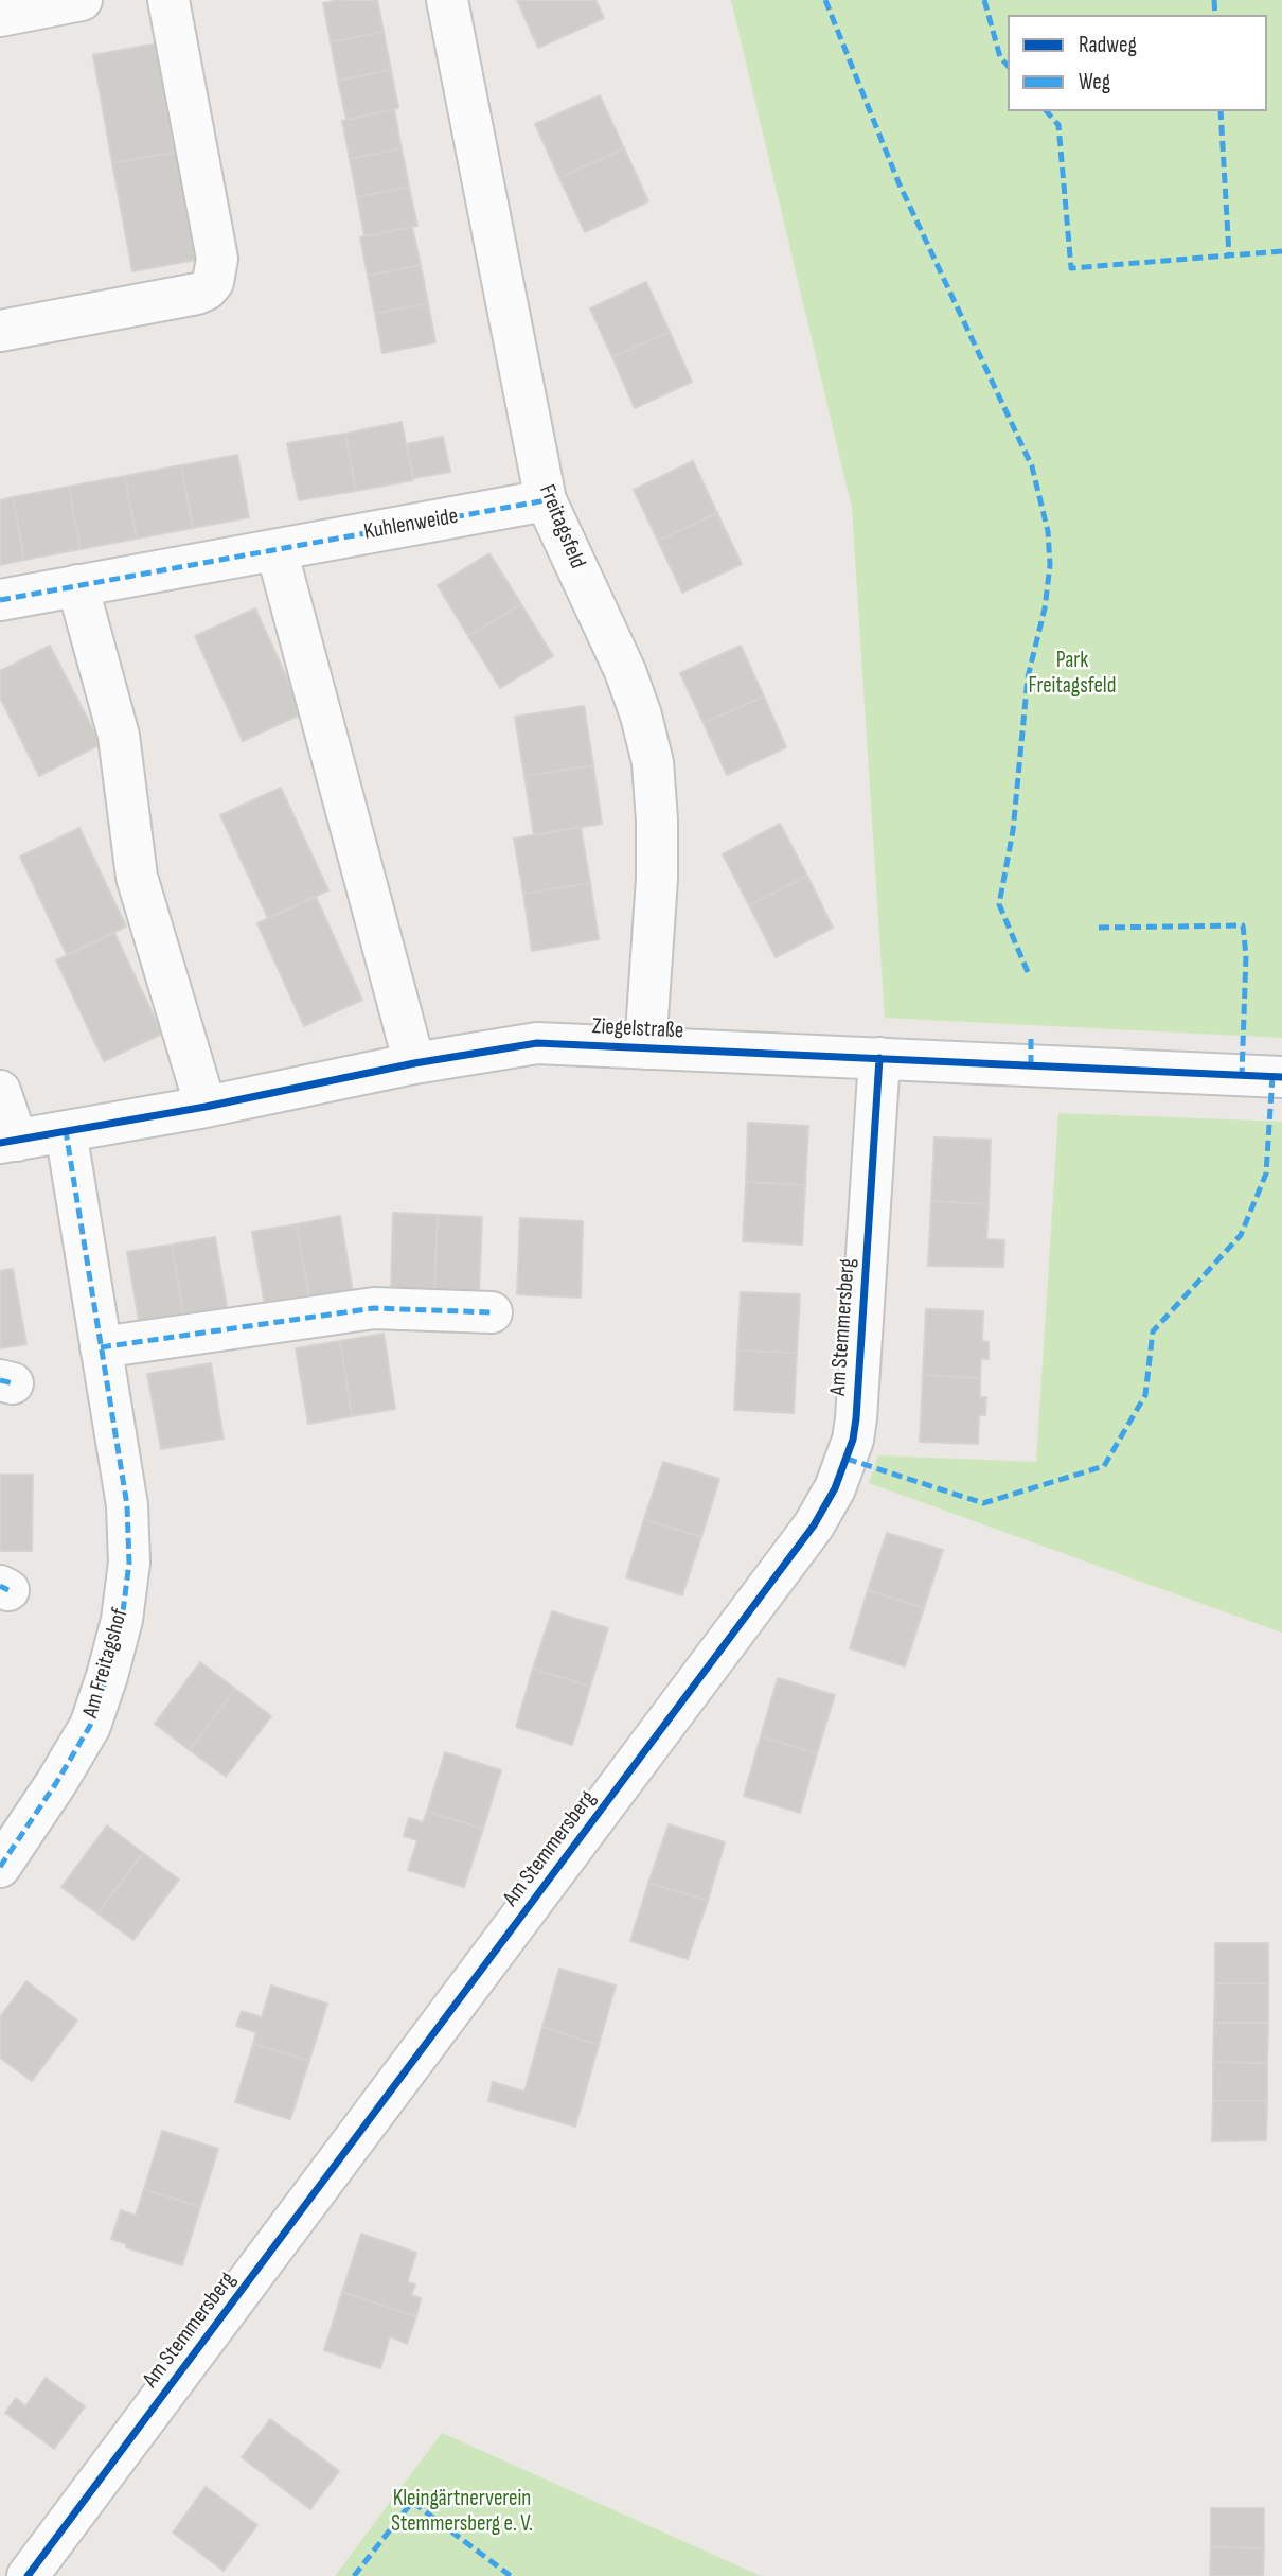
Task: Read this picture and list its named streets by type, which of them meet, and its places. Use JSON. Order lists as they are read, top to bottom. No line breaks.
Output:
{"streets":{"street":["Kuhlenweide","Freitagsfeld","Ziegelstraße","Am Stemmersberg","Am Freitagshof"]},"crossings":[["Kuhlenweide","Freitagsfeld"],["Freitagsfeld","Ziegelstraße"],["Ziegelstraße","Am Stemmersberg"],["Ziegelstraße","Am Freitagshof"]],"parks":["Park Freitagsfeld","Kleingärtnerverein Stemmersberg e. V."],"legend":["Radweg","Weg"]}
